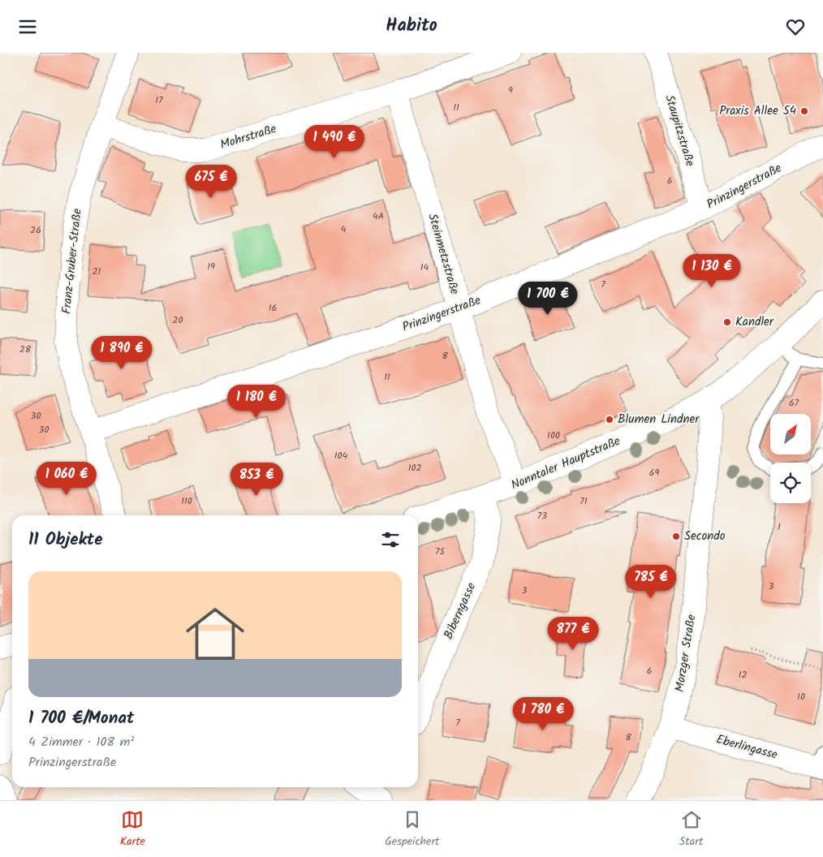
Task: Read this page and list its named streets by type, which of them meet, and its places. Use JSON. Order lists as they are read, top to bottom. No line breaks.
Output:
{"streets":{"street":["Staupitzstraße","Mohrstraße","Prinzingerstraße","Steinmetzstraße","Franz-Gruber-Straße","Nonntaler Hauptstraße","Biberngasse","Morzger Straße","Eberlingasse"]},"crossings":[["Staupitzstraße","Prinzingerstraße"],["Mohrstraße","Steinmetzstraße"],["Mohrstraße","Franz-Gruber-Straße"],["Prinzingerstraße","Steinmetzstraße"],["Prinzingerstraße","Franz-Gruber-Straße"],["Steinmetzstraße","Nonntaler Hauptstraße"],["Nonntaler Hauptstraße","Biberngasse"],["Nonntaler Hauptstraße","Morzger Straße"],["Morzger Straße","Eberlingasse"]],"places":["Praxis Allee 54","Kandler","Blumen Lindner","Secondo"],"house_numbers":["9","17","11","6","4A","4","26","19","14","21","7","16","20","28","8","11","67","30","30","100","104","102","69","110","71","73","1","75","3","3","6","12","10","7","8"],"north":"top right","page":{"header":"Habito","price":["1 490 €","675 €","1 130 €","1 700 €","1 890 €","1 180 €","1 060 €","853 €","785 €","877 €","1 780 €"],"heading":"11 Objekte","list":[{"name":"1 700 €/Monat","note":"4 Zimmer · 108 m² · Prinzingerstraße"}],"tabs":["Karte","Gespeichert","Start"]}}
